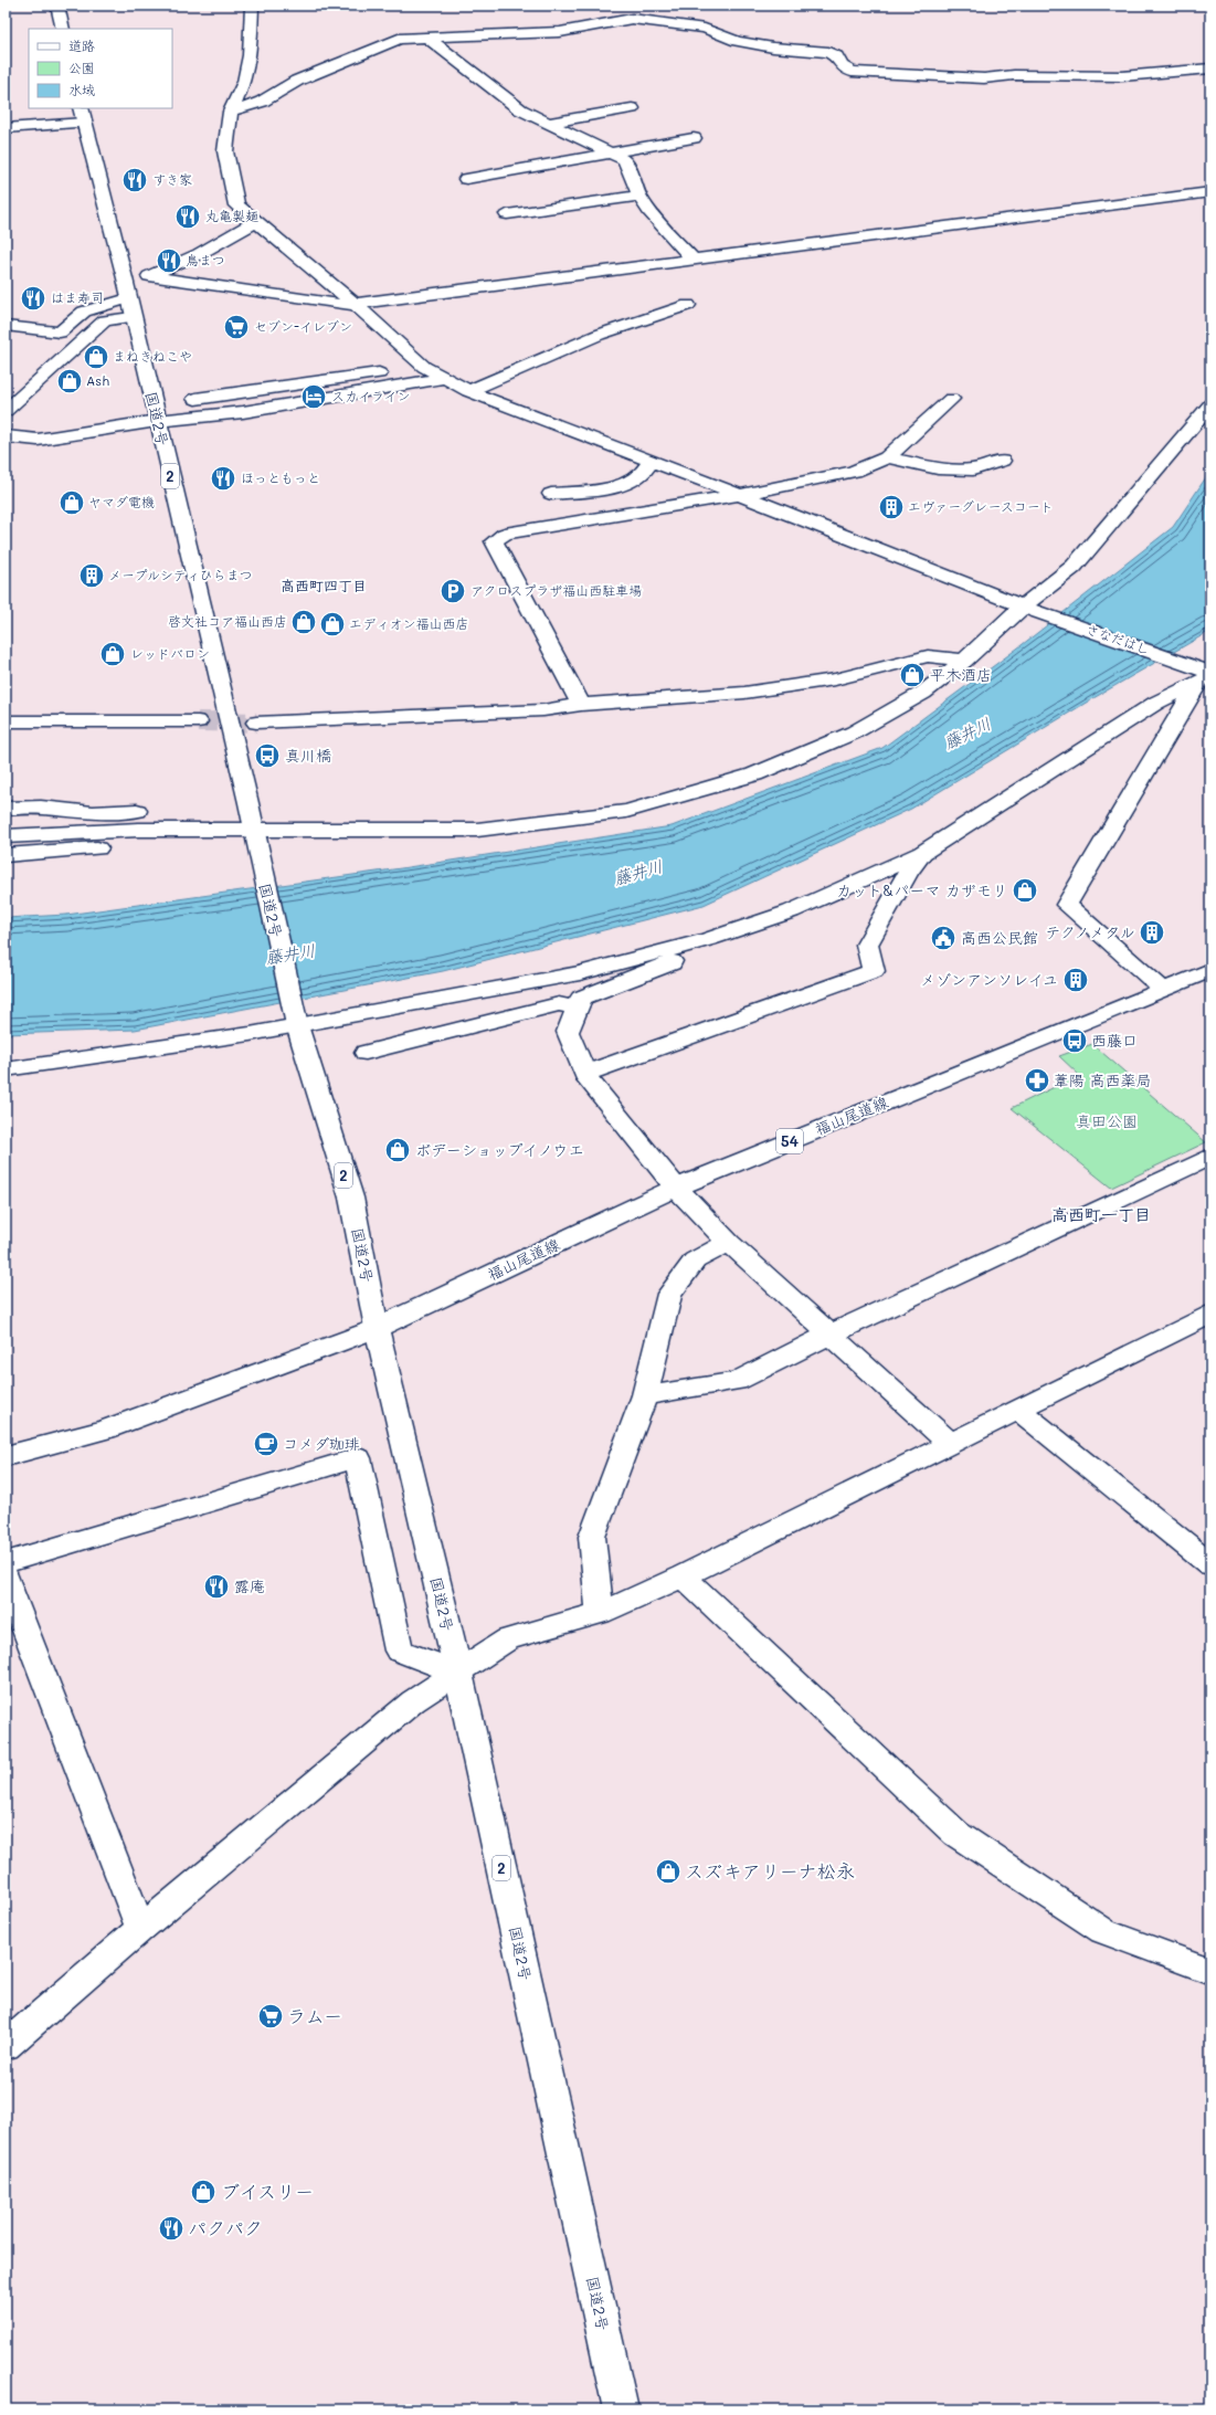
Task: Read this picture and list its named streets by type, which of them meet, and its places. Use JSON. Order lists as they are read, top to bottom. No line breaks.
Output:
{"streets":{"main road":["国道2号","2","さなだはし","福山尾道線","54"]},"crossings":[["国道2号","福山尾道線"]],"districts":["高西町四丁目","高西町一丁目"],"water":["藤井川"],"parks":["真田公園"],"places":{"restaurant":["すき家","丸亀製麺","鳥まつ","はま寿司","ほっともっと","露庵","パクパク"],"supermarket":["セブン-イレブン","ラムー"],"shop":["まねきねこや","Ash","ヤマダ電機","啓文社コア福山西店","エディオン福山西店","レッドバロン","平木酒店","カット&パーマ カザモリ","ボデーショップイノウエ","スズキアリーナ松永","ブイスリー"],"hotel":["スカイライン"],"building":["エヴァーグレースコート","メープルシティひらまつ","テクノメタル","メゾンアンソレイユ"],"parking":["アクロスプラザ福山西駐車場"],"bus stop":["真川橋","西藤口"],"public building":["高西公民館"],"pharmacy":["葦陽 高西薬局"],"cafe":["コメダ珈琲"]},"legend":["道路","公園","水域"]}
